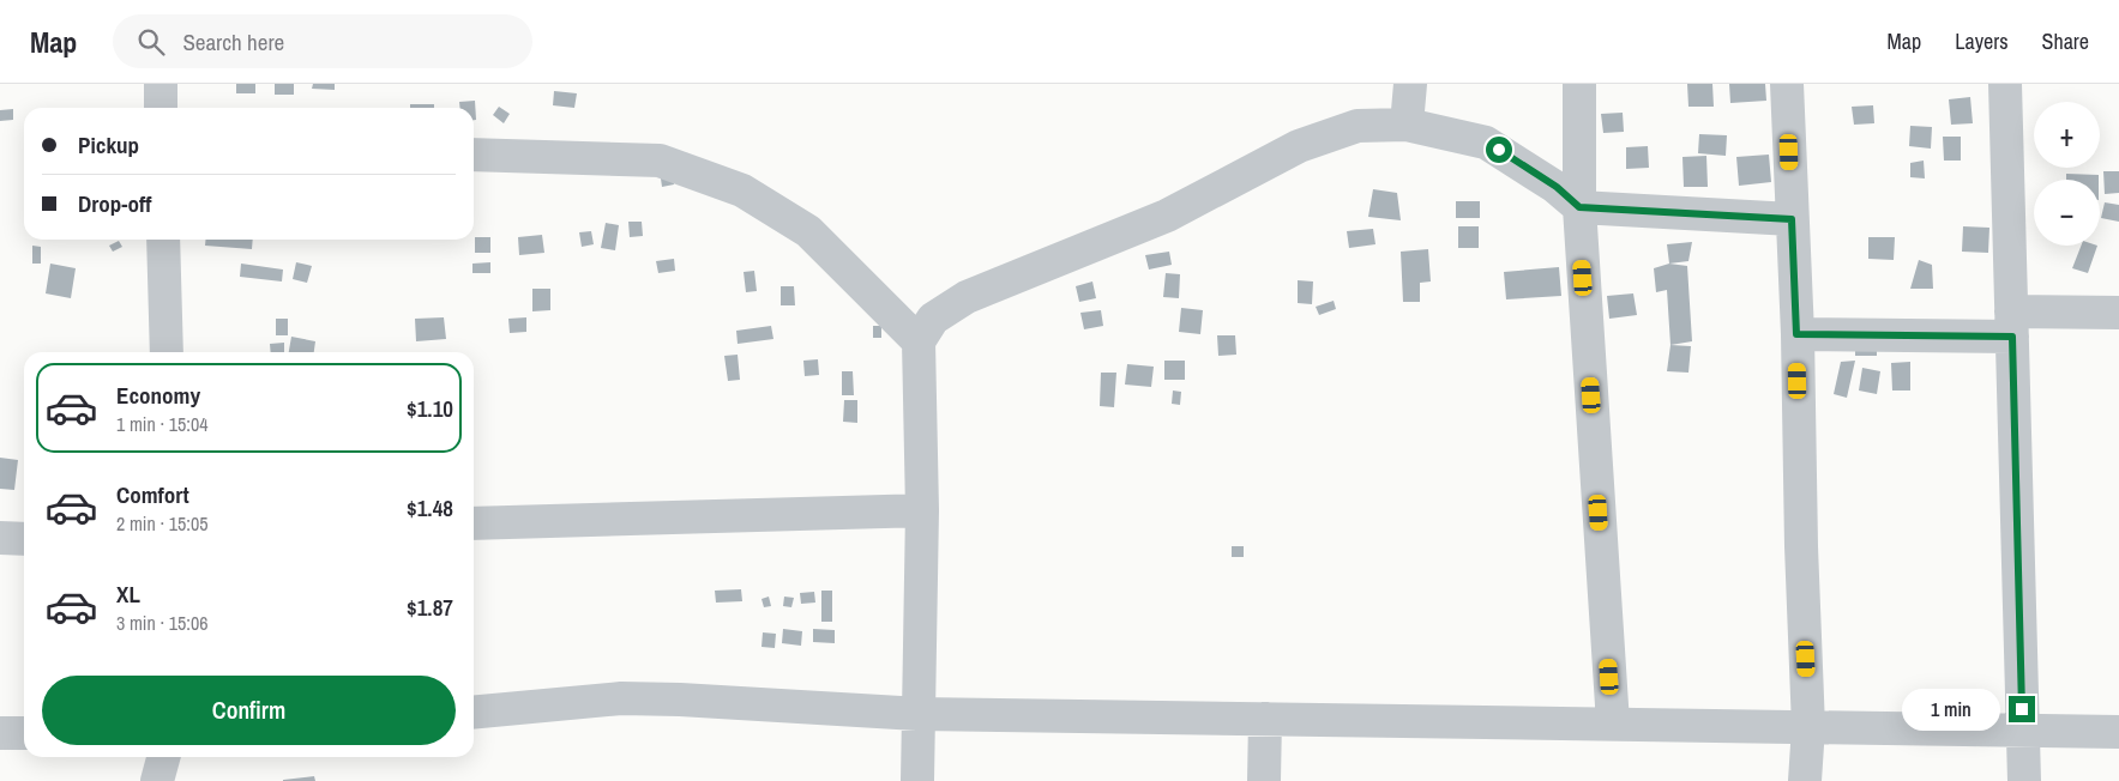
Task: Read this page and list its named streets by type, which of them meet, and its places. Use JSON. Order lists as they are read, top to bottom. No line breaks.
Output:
{"page":{"header":"Map","search":"Search here","nav":["Map","Layers","Share"],"map_buttons":["+","−"],"banner":["Pickup","Drop-off"],"list":[{"name":"Economy","note":"1 min · 15:04","value":"$1.10"},{"name":"Comfort","note":"2 min · 15:05","value":"$1.48"},{"name":"XL","note":"3 min · 15:06","value":"$1.87"}],"buttons":"Confirm","bubble":"1 min"}}
